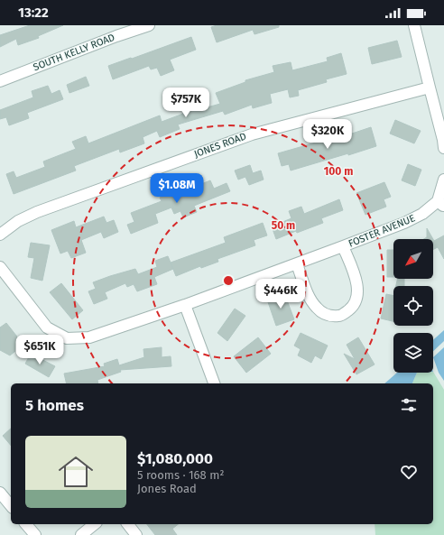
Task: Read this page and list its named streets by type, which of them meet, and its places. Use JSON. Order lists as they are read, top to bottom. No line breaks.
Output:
{"streets":{"street":["SOUTH KELLY ROAD","JONES ROAD","FOSTER AVENUE"]},"north":"bottom left","page":{"status":"13:22","price":["$757K","$320K","$1.08M","$446K","$651K"],"heading":"5 homes","list":[{"name":"$1,080,000","note":"5 rooms · 168 m² · Jones Road"}]},"rings":["100 m","50 m"]}
